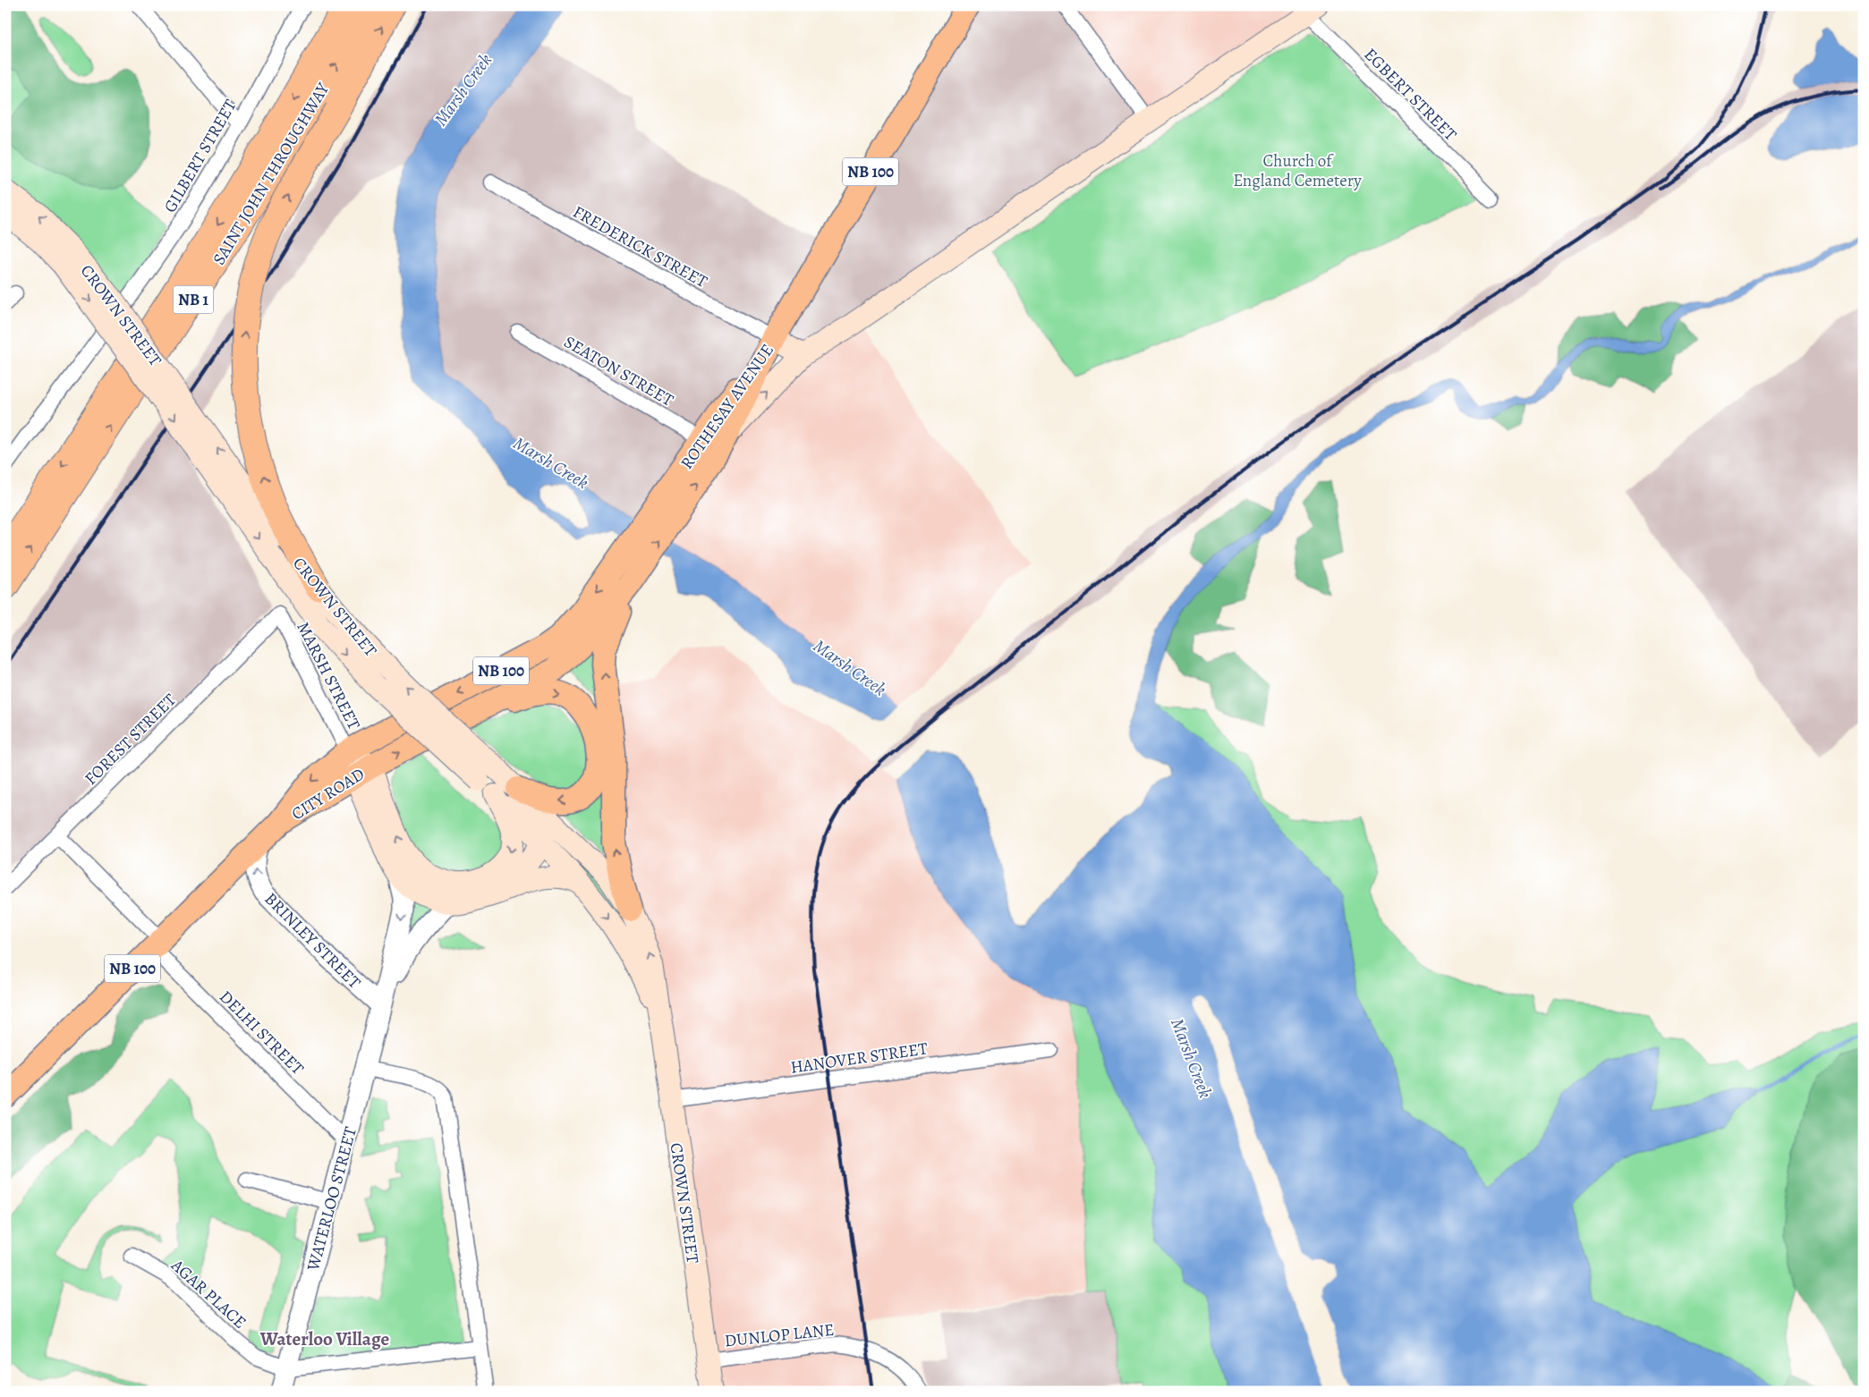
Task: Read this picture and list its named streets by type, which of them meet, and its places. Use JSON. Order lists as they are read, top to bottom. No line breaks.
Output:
{"streets":{"highway":["SAINT JOHN THROUGHWAY","NB 1"],"main road":["NB 100","CROWN STREET","ROTHESAY AVENUE","CITY ROAD"],"street":["EGBERT STREET","GILBERT STREET","FREDERICK STREET","SEATON STREET","MARSH STREET","FOREST STREET","BRINLEY STREET","DELHI STREET","HANOVER STREET","WATERLOO STREET","AGAR PLACE","DUNLOP LANE"]},"crossings":[["NB 100","FREDERICK STREET"],["NB 100","ROTHESAY AVENUE"],["NB 100","CITY ROAD"],["NB 100","BRINLEY STREET"],["NB 100","DELHI STREET"],["FREDERICK STREET","ROTHESAY AVENUE"],["CROWN STREET","HANOVER STREET"],["CROWN STREET","DUNLOP LANE"],["SEATON STREET","ROTHESAY AVENUE"],["MARSH STREET","FOREST STREET"],["MARSH STREET","CITY ROAD"],["FOREST STREET","DELHI STREET"],["BRINLEY STREET","WATERLOO STREET"],["DELHI STREET","WATERLOO STREET"],["WATERLOO STREET","AGAR PLACE"]],"one_way":["BRINLEY STREET"],"districts":["Waterloo Village"],"water":["Marsh Creek"],"parks":["Church of England Cemetery"]}
